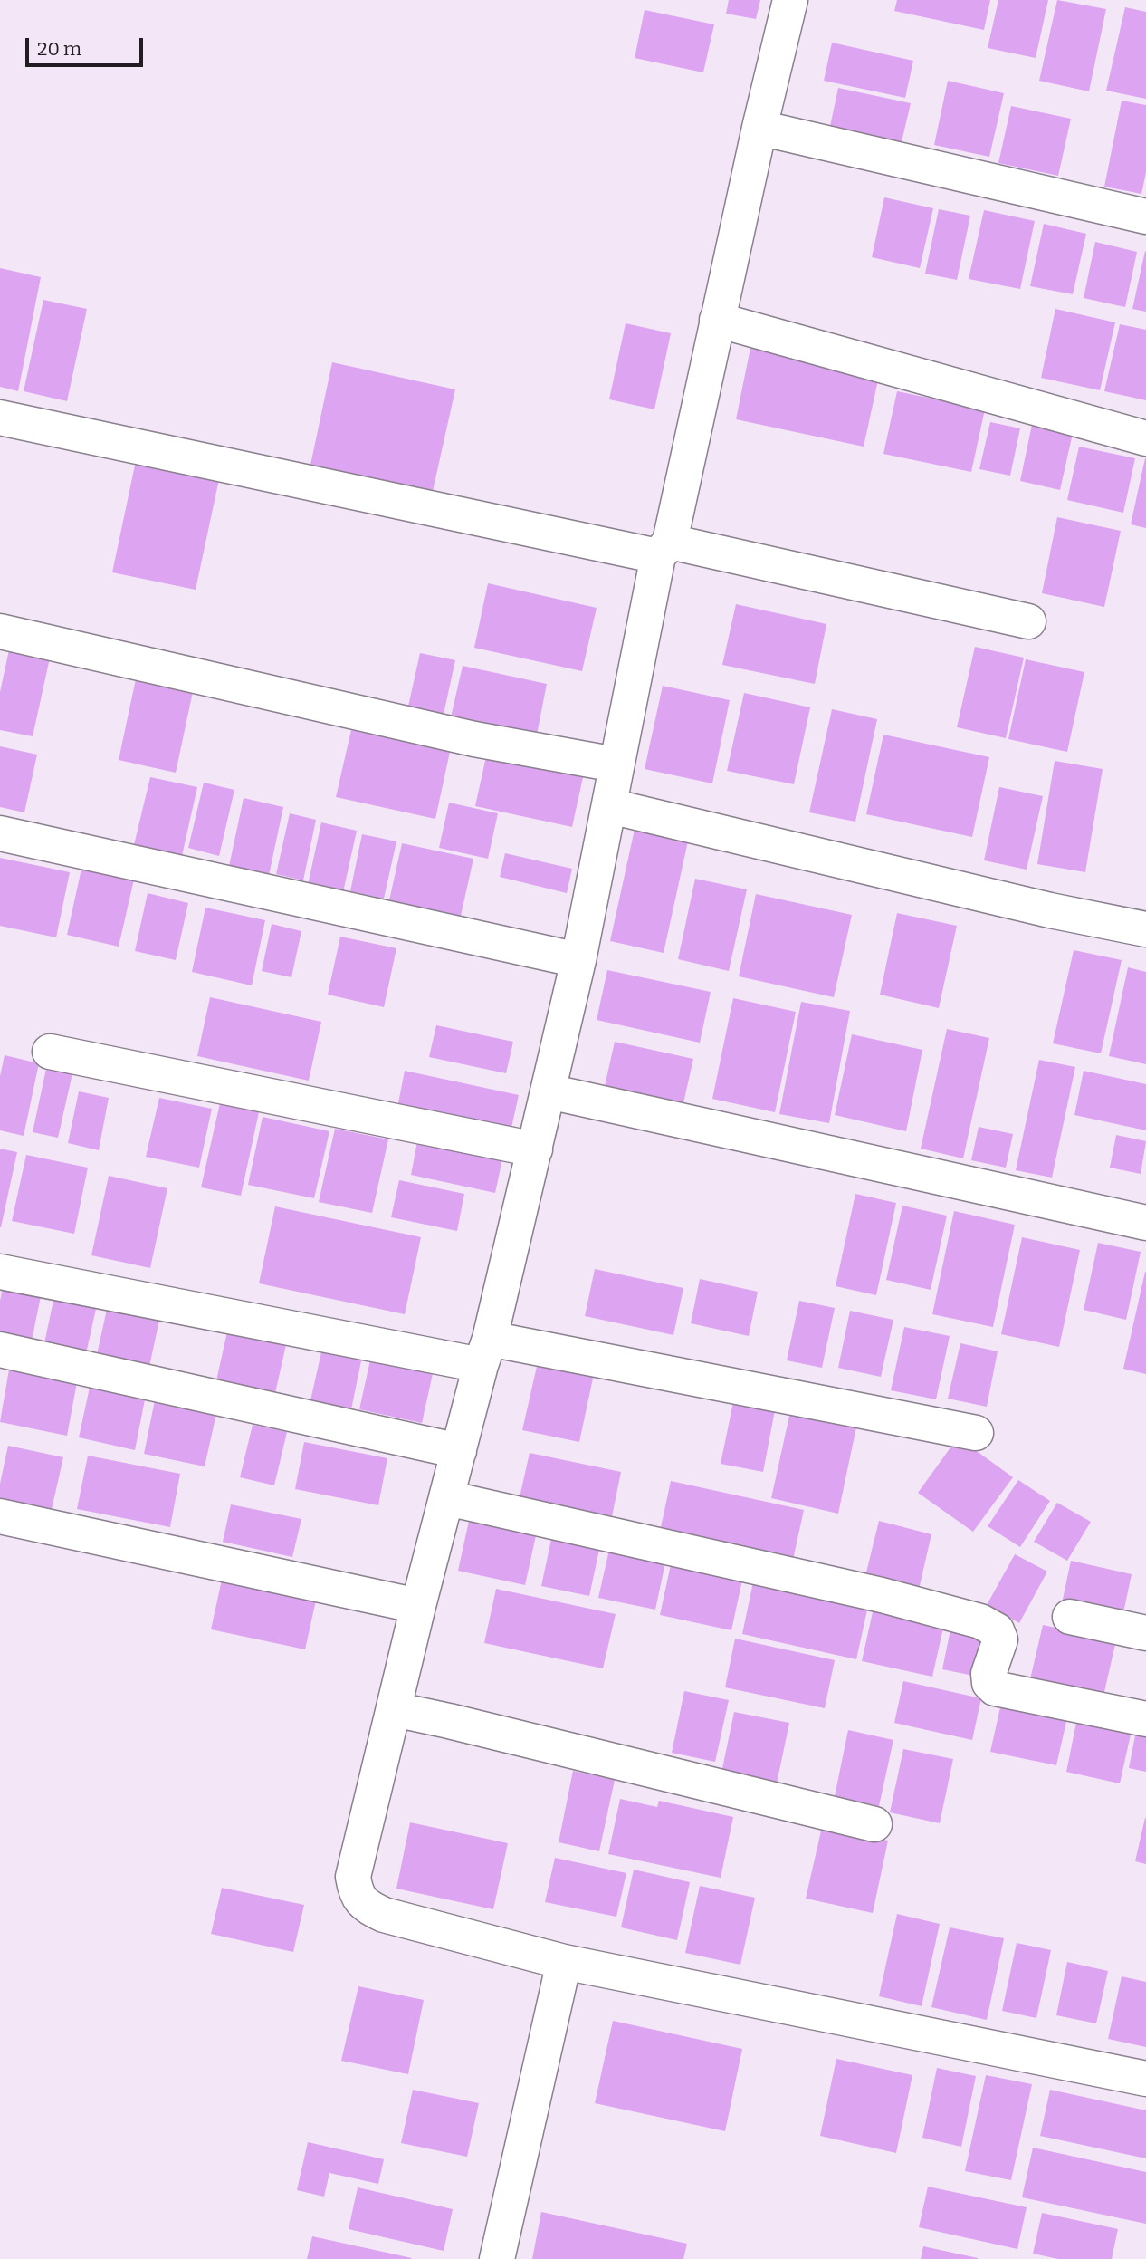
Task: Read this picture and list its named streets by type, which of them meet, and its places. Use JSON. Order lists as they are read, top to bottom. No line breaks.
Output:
{"scale_bar":"20 m"}
